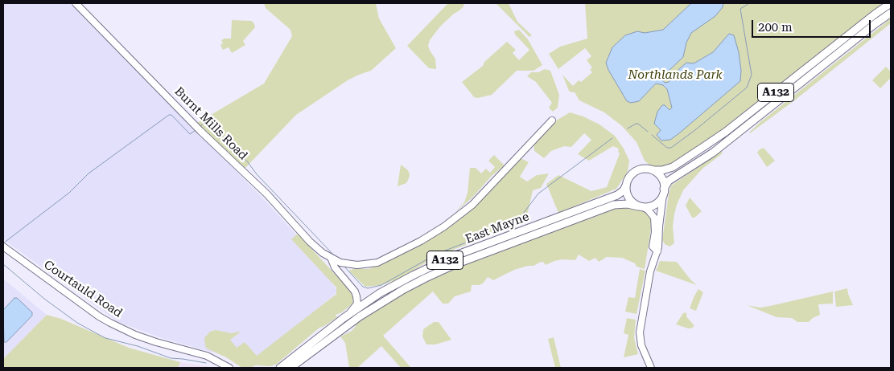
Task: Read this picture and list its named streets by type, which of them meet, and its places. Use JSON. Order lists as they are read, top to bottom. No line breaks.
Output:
{"streets":{"main road":["A132","East Mayne"],"street":["Burnt Mills Road","Courtauld Road"]},"crossings":[["A132","East Mayne"],["Burnt Mills Road","East Mayne"]],"parks":["Northlands Park"],"scale_bar":"200 m"}
